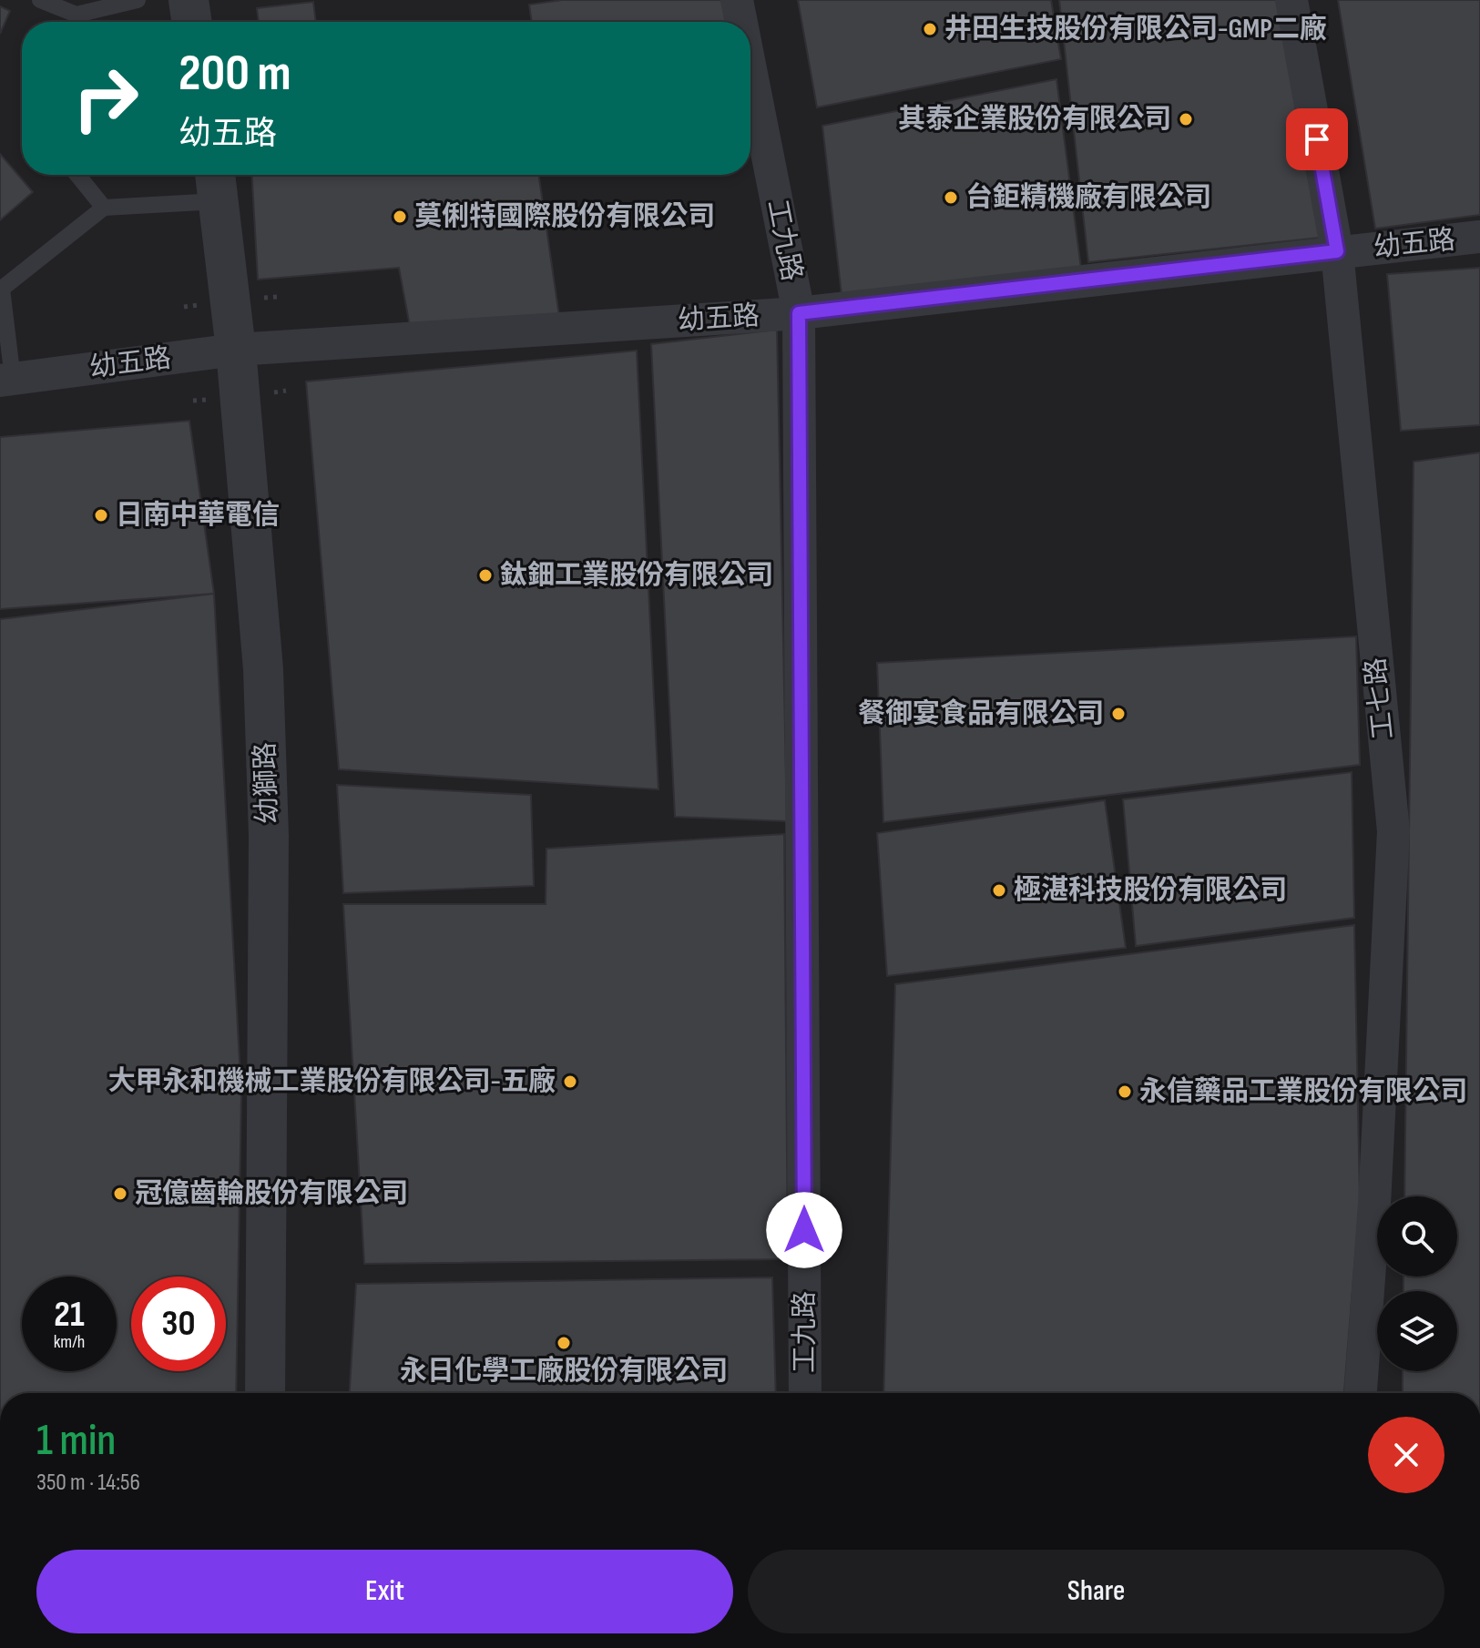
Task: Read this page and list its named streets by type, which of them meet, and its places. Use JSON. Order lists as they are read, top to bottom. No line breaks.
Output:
{"streets":{"street":["工九路","幼五路","工七路","幼獅路"]},"crossings":[["工九路","幼五路"],["幼五路","工七路"],["幼五路","幼獅路"]],"places":["井田生技股份有限公司-GMP二廠","其泰企業股份有限公司","台鉅精機廠有限公司","莫俐特國際股份有限公司","日南中華電信","鈦鈿工業股份有限公司","餐御宴食品有限公司","極湛科技股份有限公司","大甲永和機械工業股份有限公司-五廠","永信藥品工業股份有限公司","冠億齒輪股份有限公司","永日化學工廠股份有限公司"],"page":{"turn":["200 m","幼五路"],"speed":"21 km/h","limit":"30","heading":["1 min","350 m · 14:56"],"buttons":["Exit","Share"]}}
